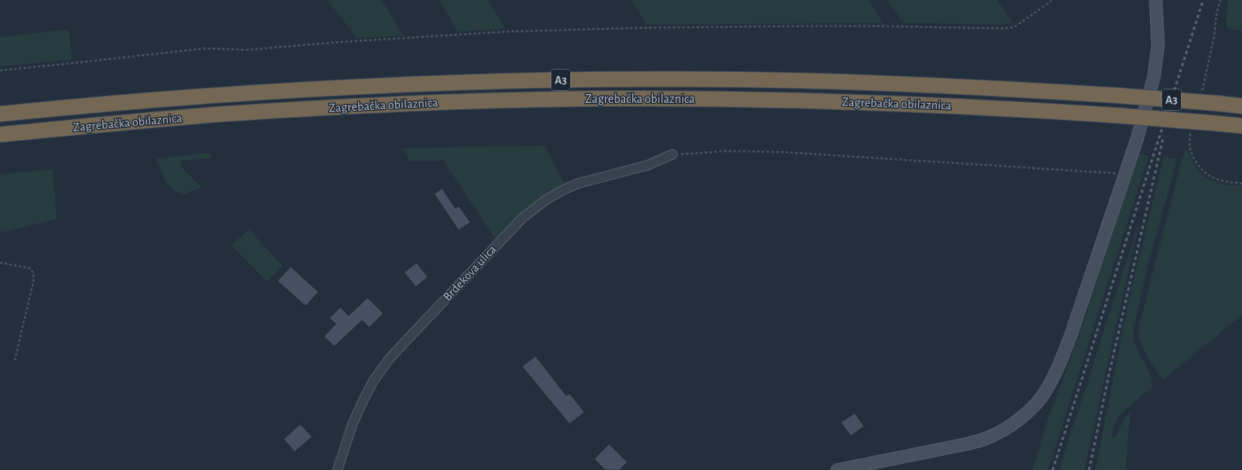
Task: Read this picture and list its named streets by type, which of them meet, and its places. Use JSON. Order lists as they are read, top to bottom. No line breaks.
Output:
{"streets":{"highway":["A3","Zagrebačka obilaznica"],"street":["Brdekova ulica"]}}
